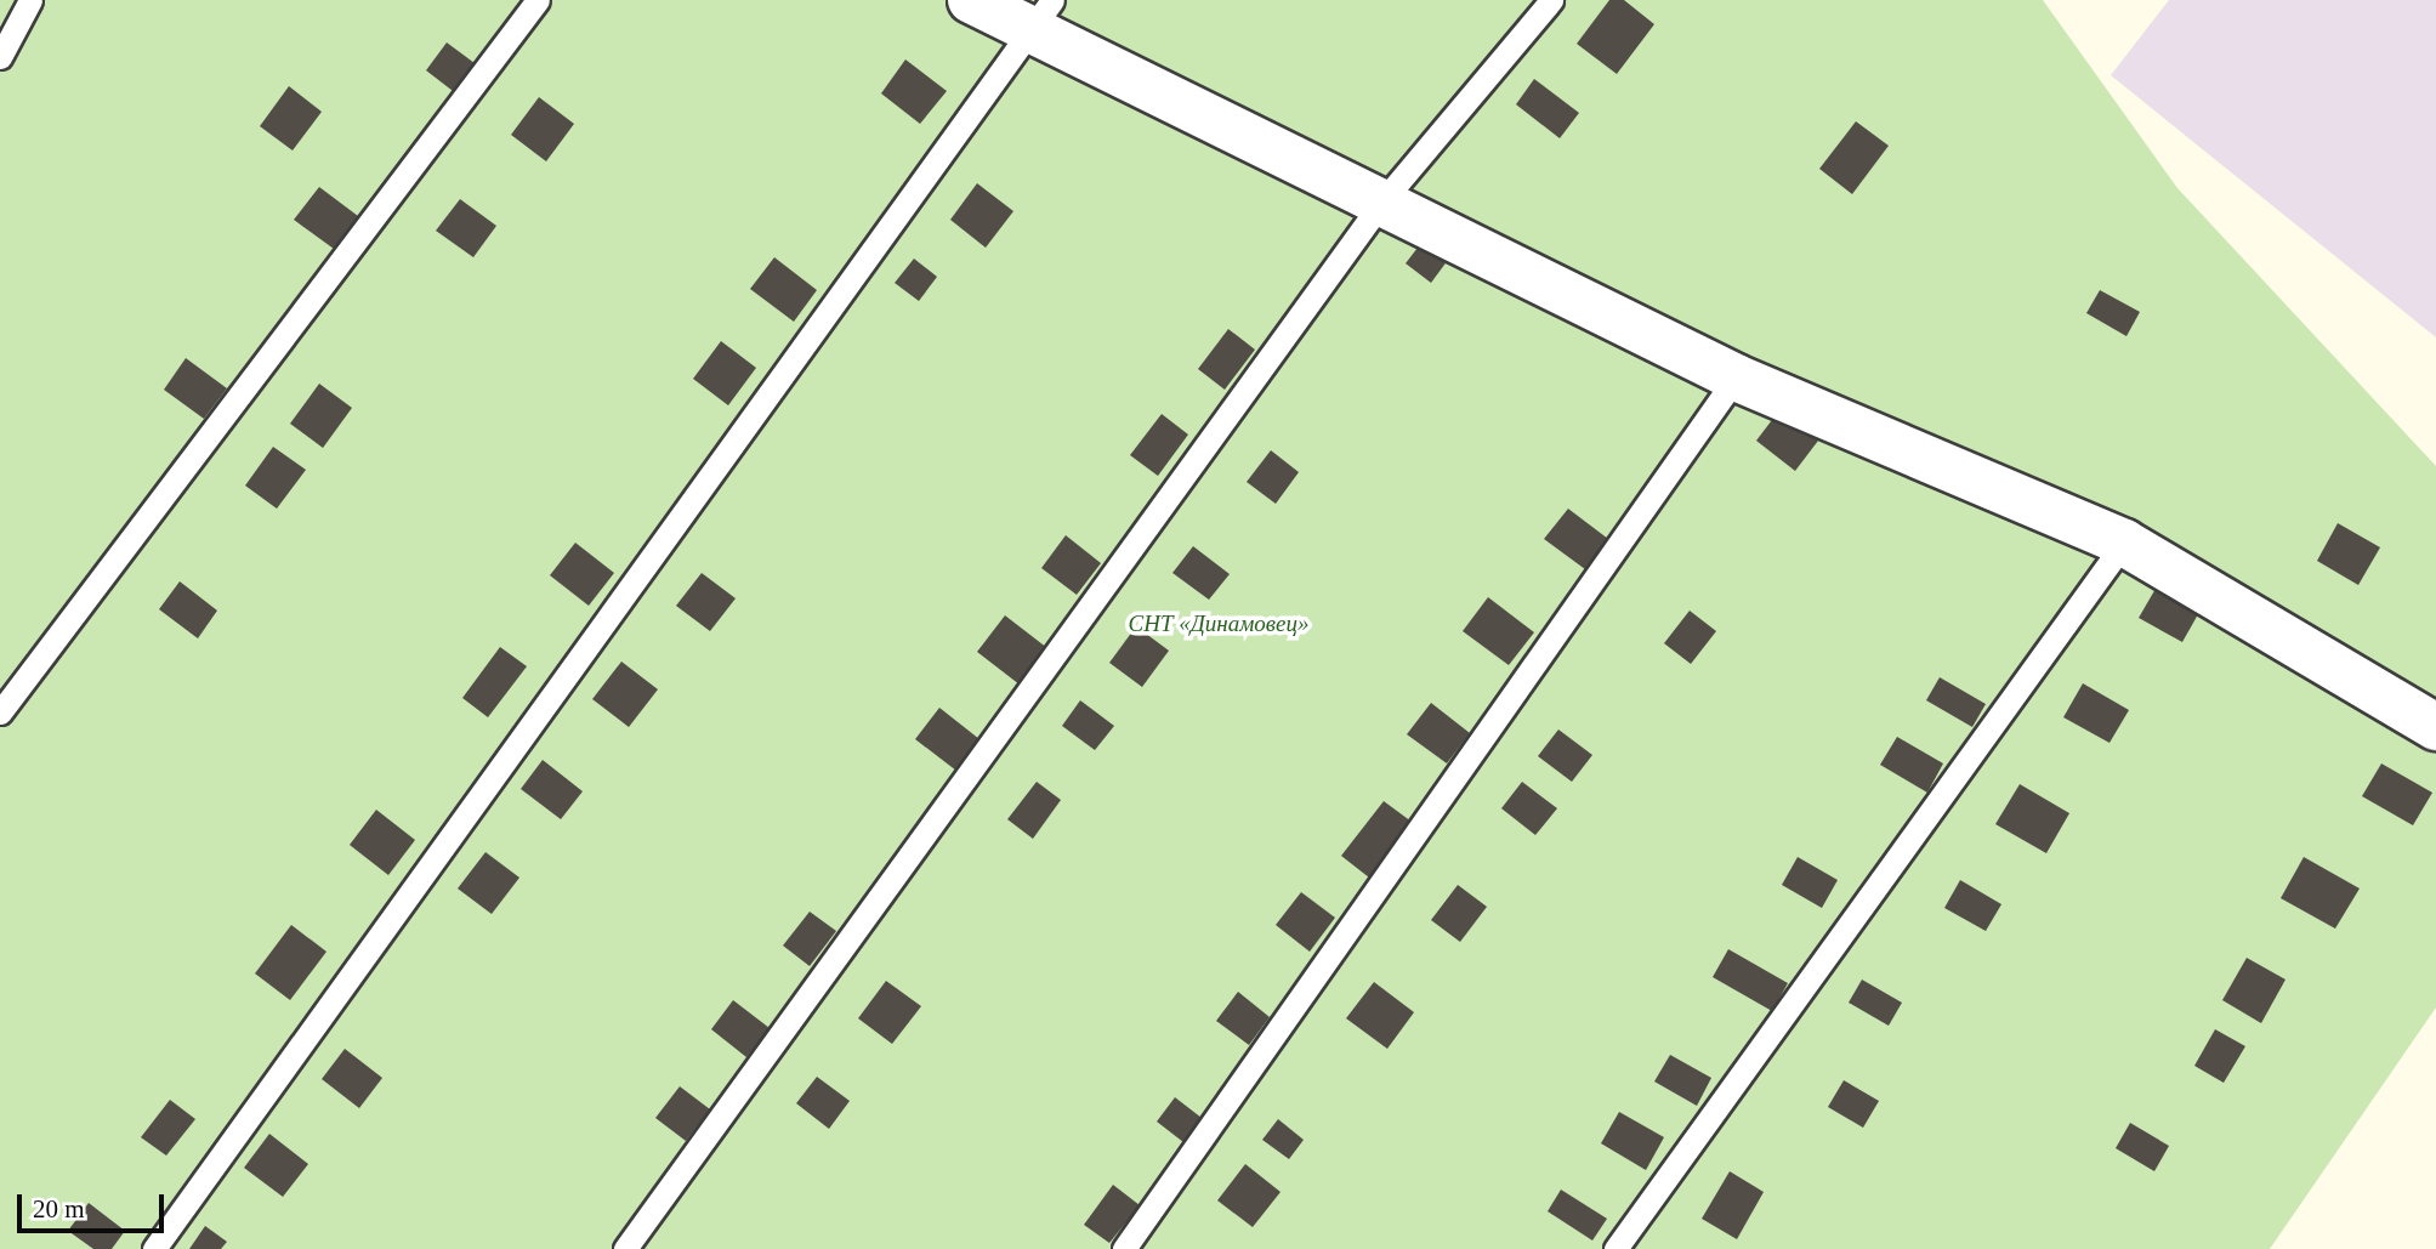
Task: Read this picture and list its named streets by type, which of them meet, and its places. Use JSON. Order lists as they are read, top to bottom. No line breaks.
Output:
{"parks":["СНТ «Динамовец»"],"scale_bar":"20 m"}
